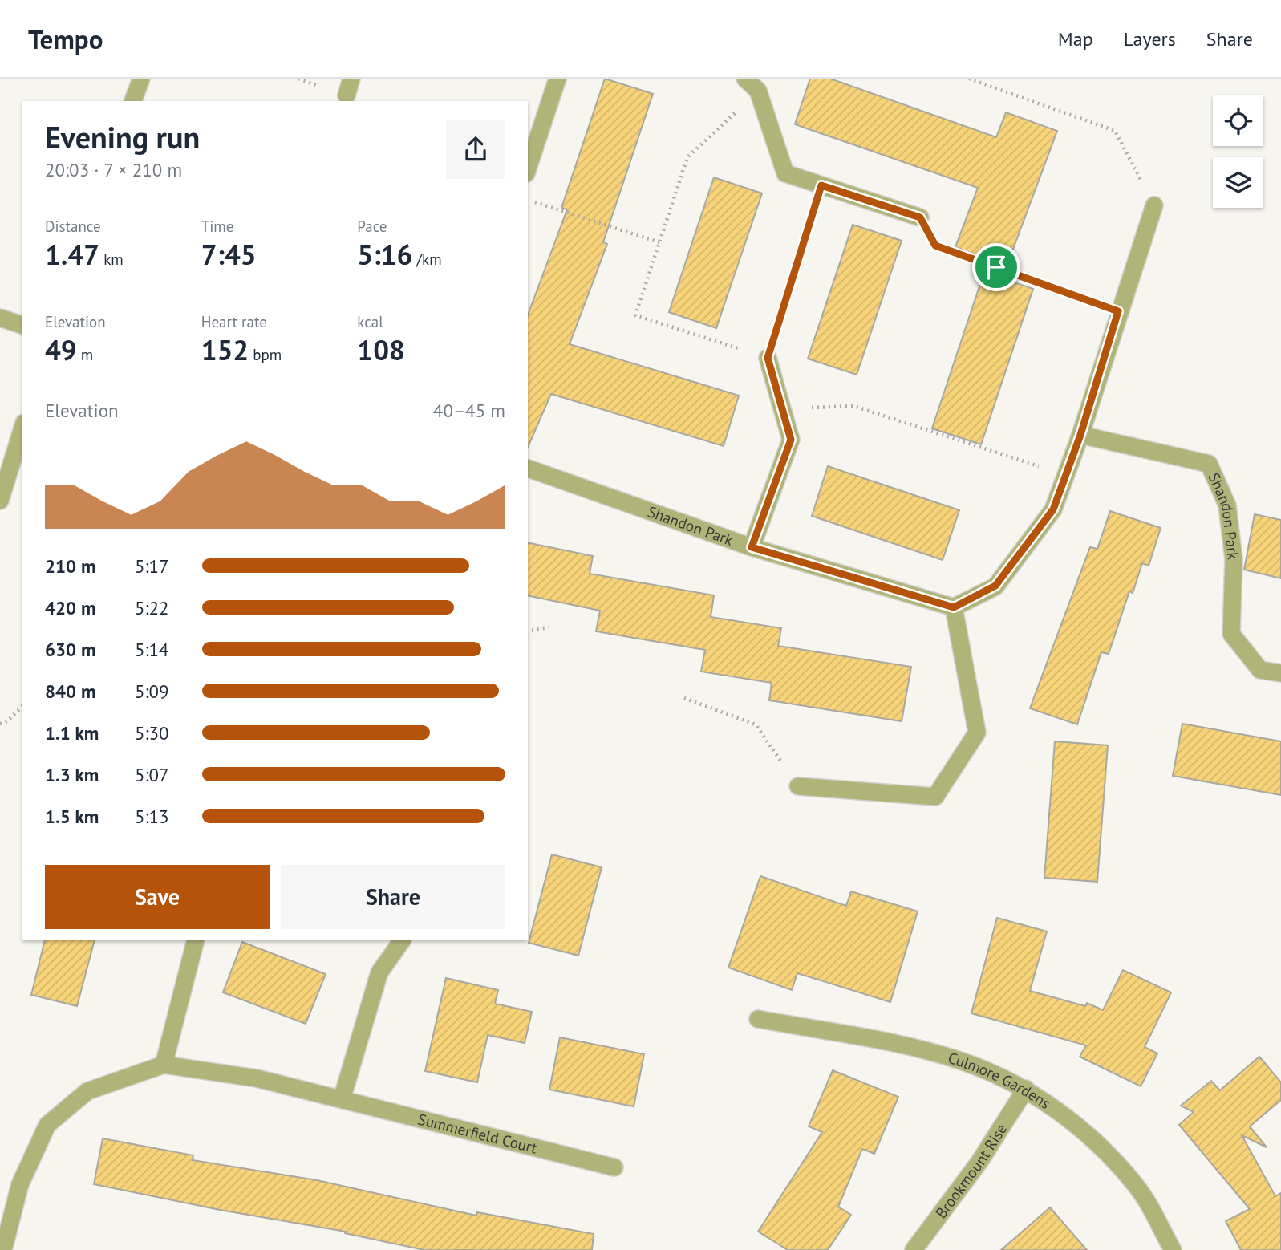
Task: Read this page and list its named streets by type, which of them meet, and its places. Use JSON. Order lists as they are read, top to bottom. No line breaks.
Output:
{"streets":{"street":["Shandon Park","Culmore Gardens","Summerfield Court","Brookmount Rise"]},"crossings":[["Culmore Gardens","Brookmount Rise"]],"page":{"header":"Tempo","nav":["Map","Layers","Share"],"heading":["Evening run","20:03 · 7 × 210 m"],"stats":[["Distance","1.47 km"],["Time","7:45"],["Pace","5:16 /km"],["Elevation","49 m"],["Heart rate","152 bpm"],["kcal","108"]],"chart":["Elevation","40–45 m"],"list":[{"name":"210 m","note":"5:17"},{"name":"420 m","note":"5:22"},{"name":"630 m","note":"5:14"},{"name":"840 m","note":"5:09"},{"name":"1.1 km","note":"5:30"},{"name":"1.3 km","note":"5:07"},{"name":"1.5 km","note":"5:13"}],"buttons":["Save","Share"]}}
